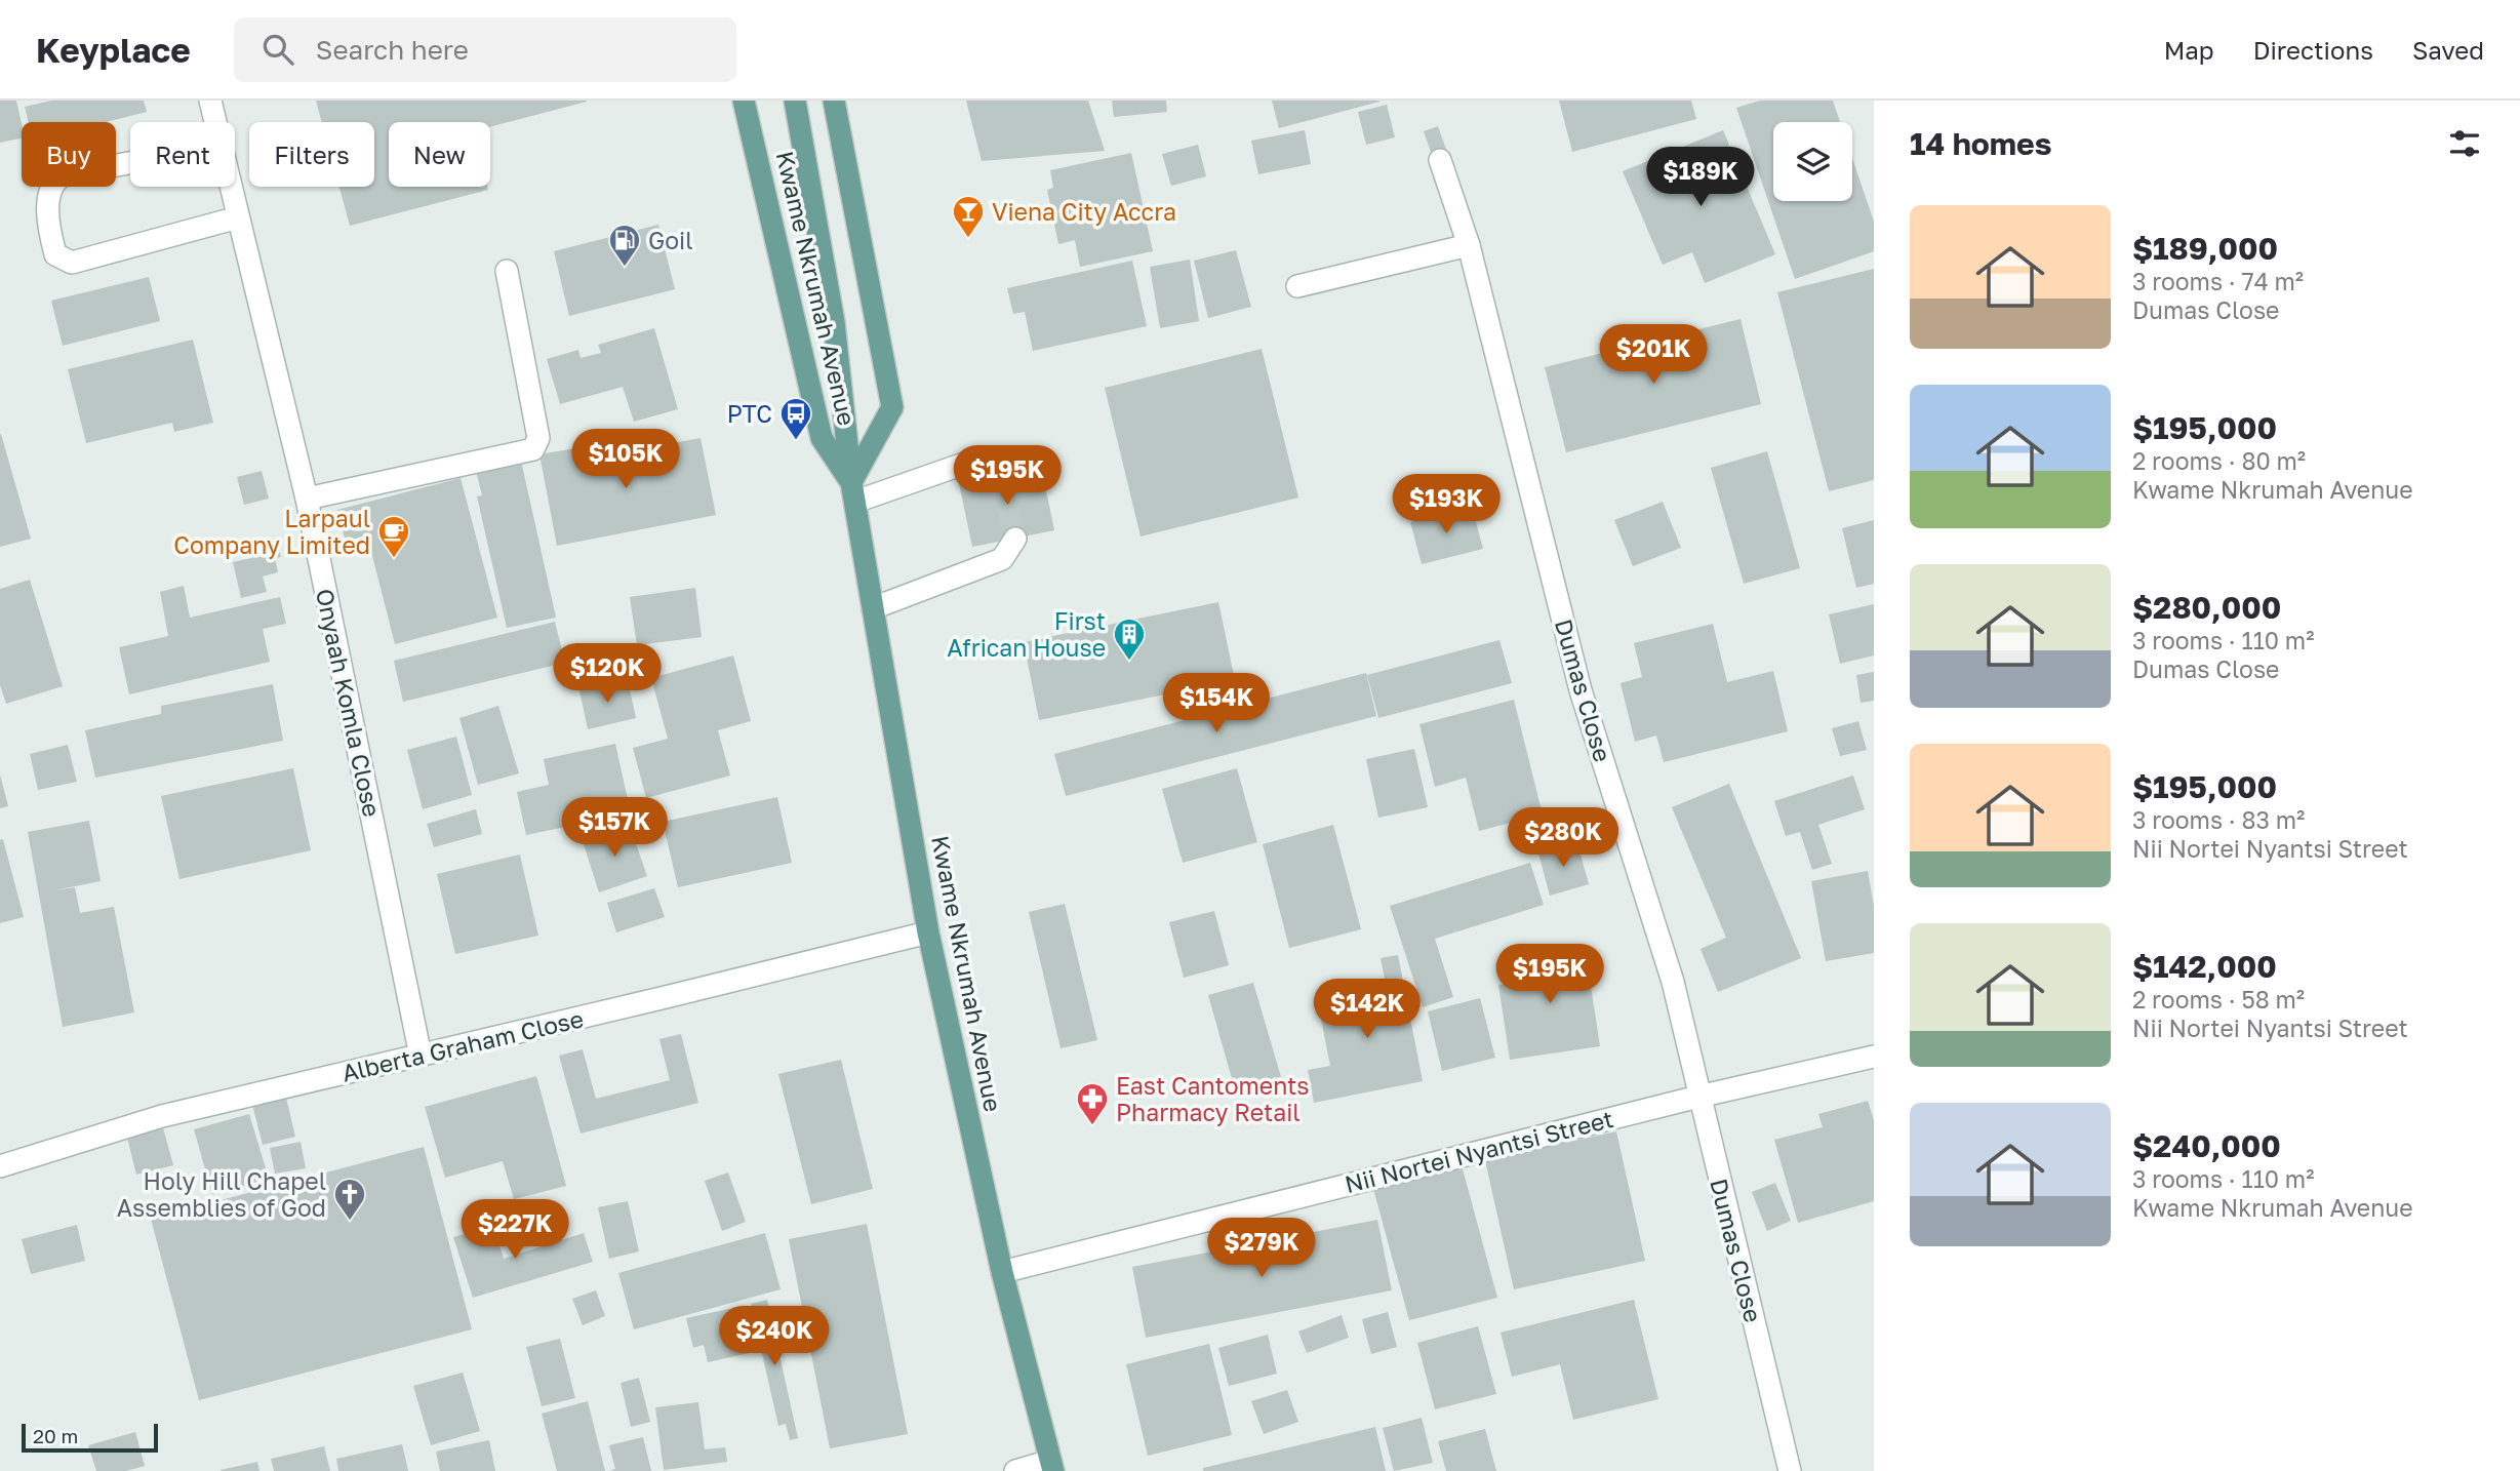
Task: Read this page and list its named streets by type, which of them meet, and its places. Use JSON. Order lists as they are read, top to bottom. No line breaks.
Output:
{"streets":{"main road":["Kwame Nkrumah Avenue"],"street":["Dumas Close","Onyaah Komla Close","Alberta Graham Close","Nii Nortei Nyantsi Street"]},"crossings":[["Kwame Nkrumah Avenue","Alberta Graham Close"],["Kwame Nkrumah Avenue","Nii Nortei Nyantsi Street"],["Dumas Close","Nii Nortei Nyantsi Street"],["Onyaah Komla Close","Alberta Graham Close"]],"places":{"bar":["Viena City Accra"],"fuel station":["Goil"],"bus stop":["PTC"],"cafe":["Larpaul Company Limited"],"building":["First African House"],"pharmacy":["East Cantoments Pharmacy Retail"],"church":["Holy Hill Chapel Assemblies of God"]},"scale_bar":"20 m","page":{"header":"Keyplace","search":"Search here","nav":["Map","Directions","Saved"],"heading":"14 homes","chip":["Buy","Rent","Filters","New"],"price":["$189K","$201K","$105K","$195K","$193K","$120K","$154K","$157K","$280K","$195K","$142K","$227K","$279K","$240K"],"list":[{"name":"$189,000","note":"3 rooms · 74 m² · Dumas Close"},{"name":"$195,000","note":"2 rooms · 80 m² · Kwame Nkrumah Avenue"},{"name":"$280,000","note":"3 rooms · 110 m² · Dumas Close"},{"name":"$195,000","note":"3 rooms · 83 m² · Nii Nortei Nyantsi Street"},{"name":"$142,000","note":"2 rooms · 58 m² · Nii Nortei Nyantsi Street"},{"name":"$240,000","note":"3 rooms · 110 m² · Kwame Nkrumah Avenue"}],"scale":"20 m"}}
